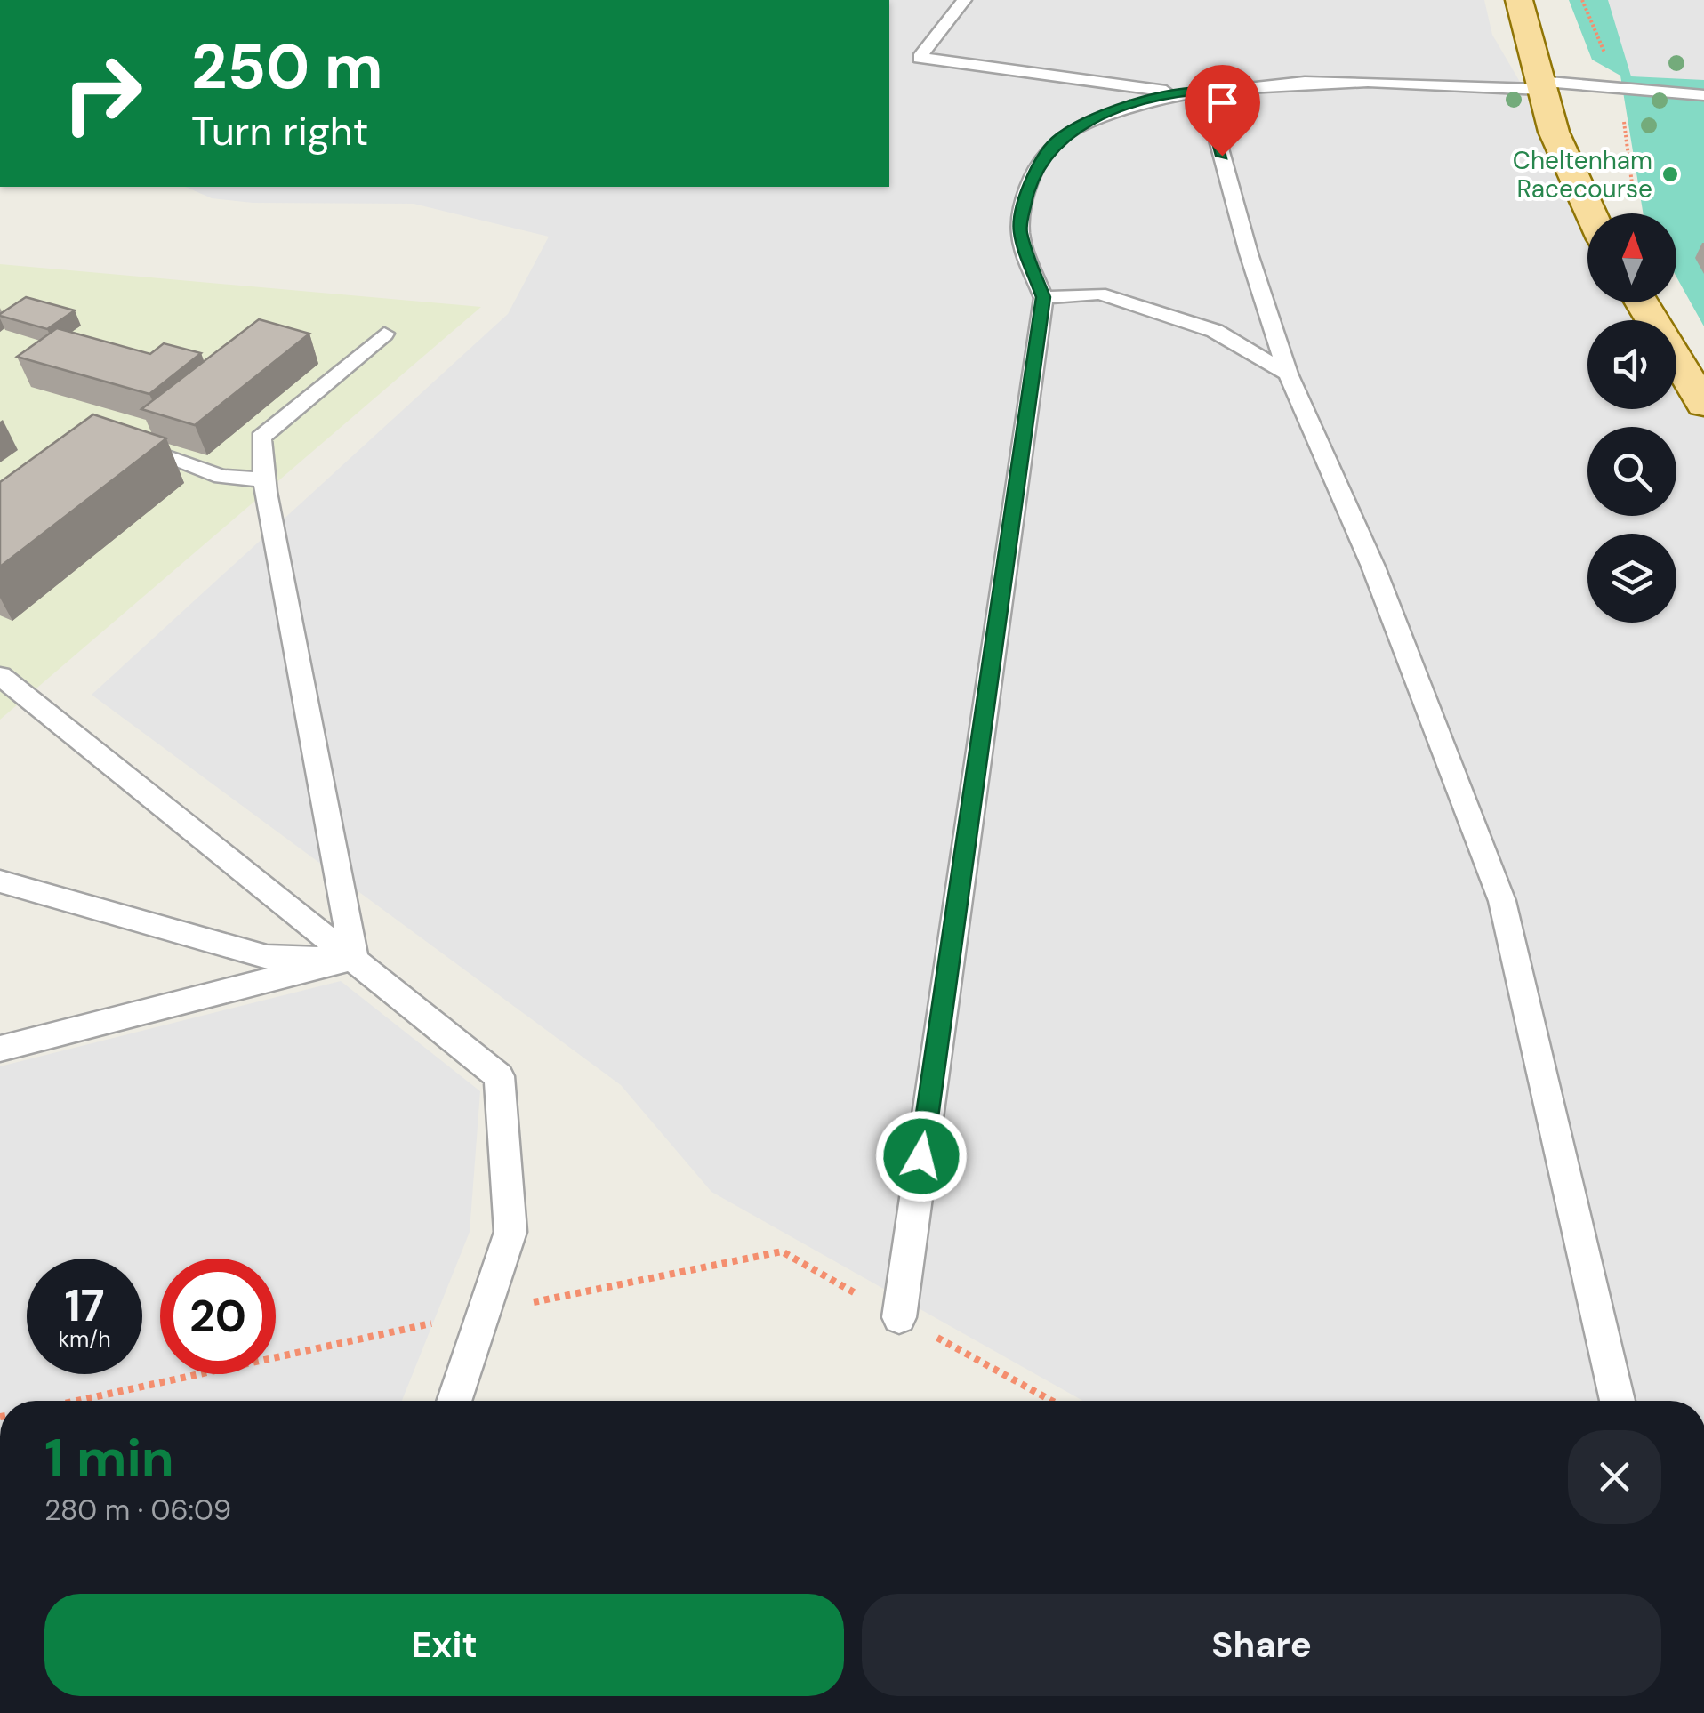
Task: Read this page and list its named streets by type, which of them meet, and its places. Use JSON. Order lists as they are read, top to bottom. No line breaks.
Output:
{"places":["Cheltenham Racecourse"],"north":"top","page":{"turn":["250 m","Turn right"],"speed":"17 km/h","limit":"20","heading":["1 min","280 m · 06:09"],"buttons":["Exit","Share"]}}
